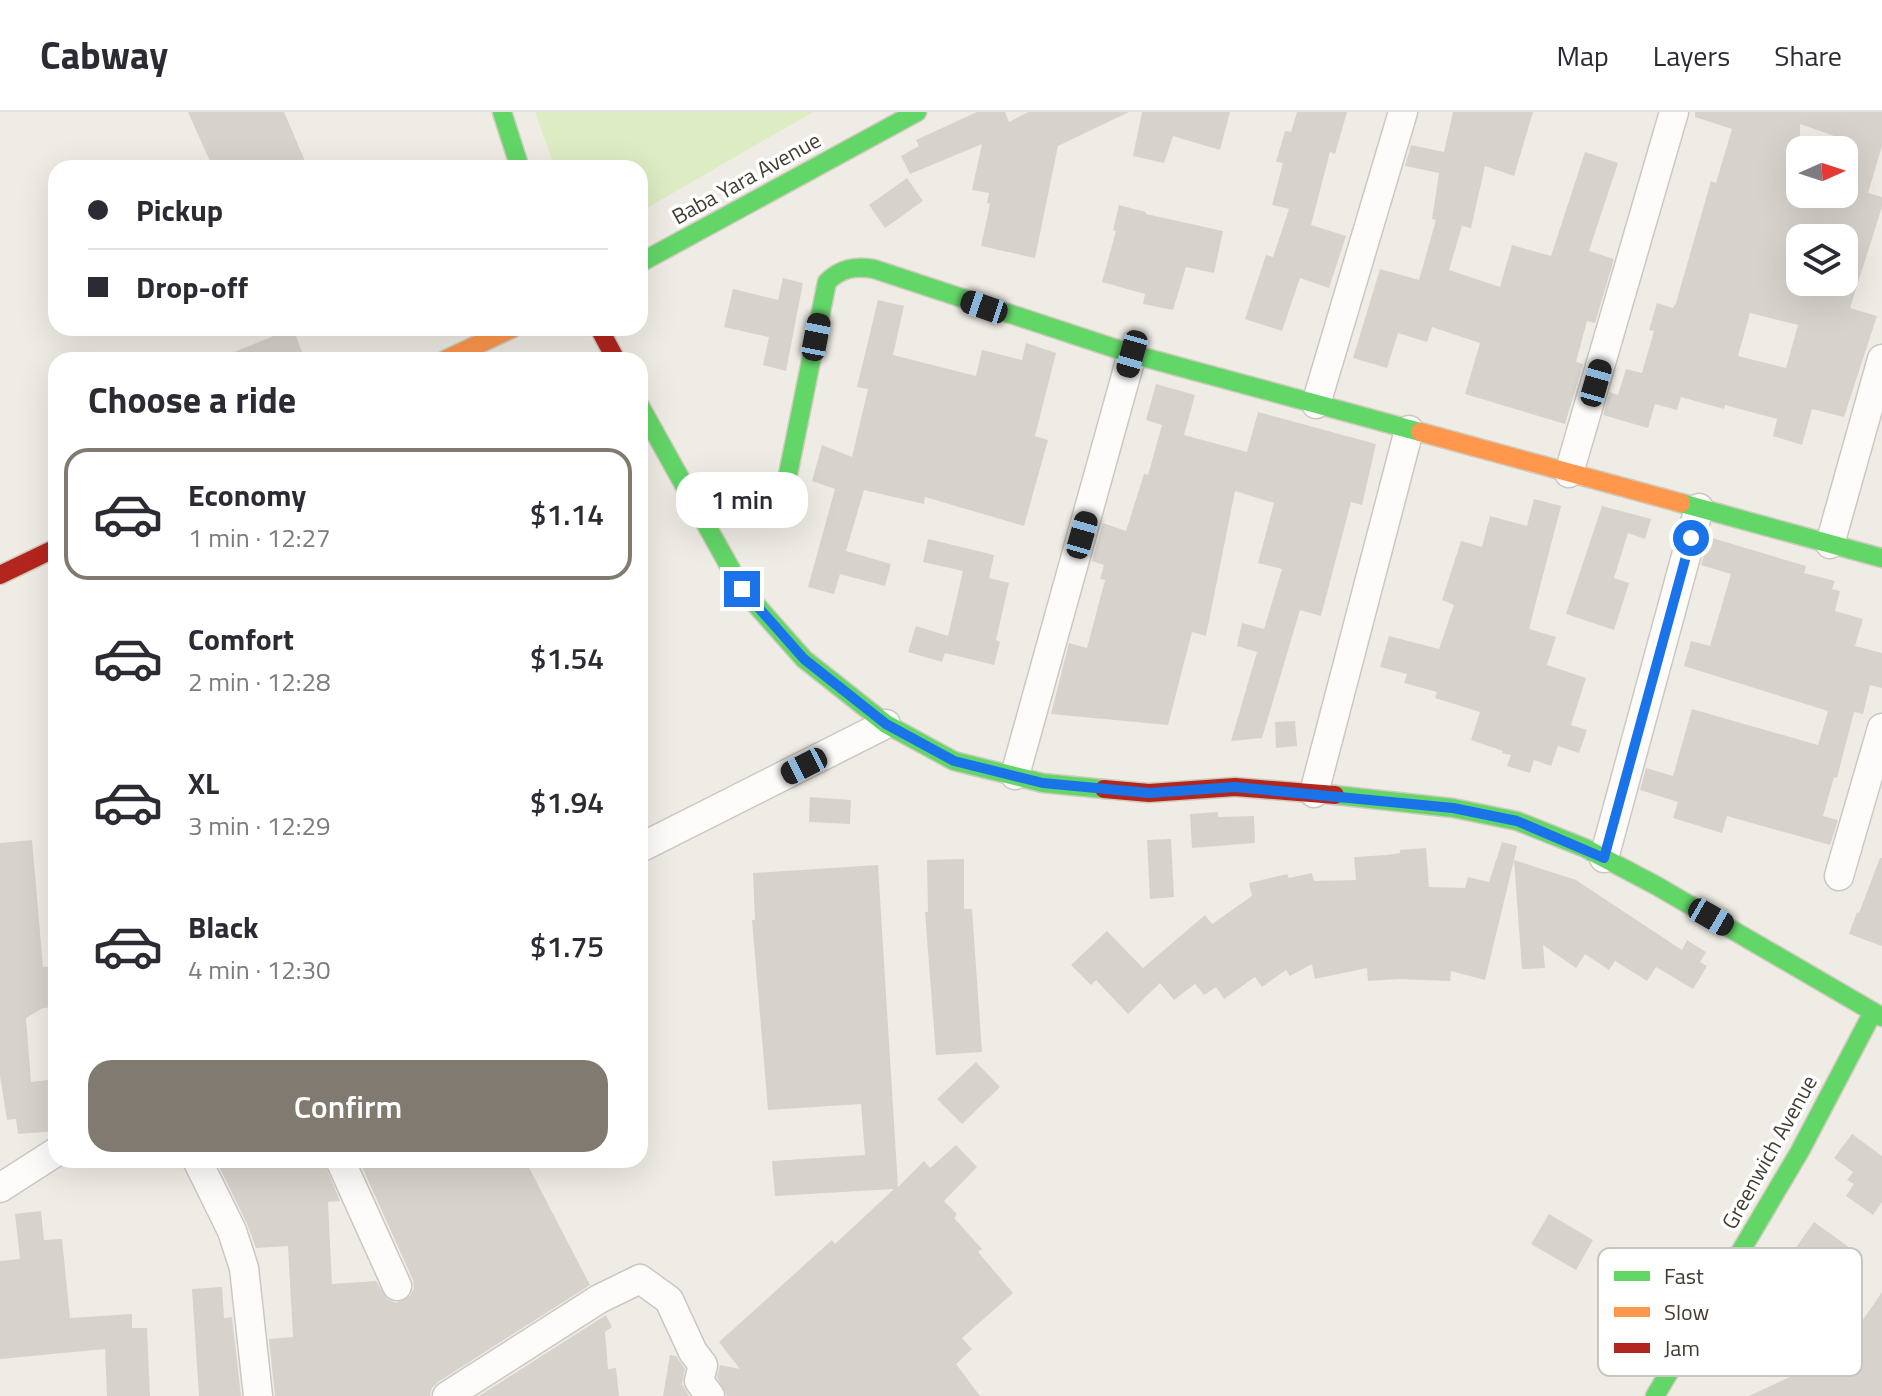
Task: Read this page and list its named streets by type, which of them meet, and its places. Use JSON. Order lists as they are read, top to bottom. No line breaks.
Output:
{"streets":{"street":["Baba Yara Avenue","Greenwich Avenue"]},"legend":["Fast","Slow","Jam"],"north":"right","page":{"header":"Cabway","nav":["Map","Layers","Share"],"banner":["Pickup","Drop-off"],"heading":"Choose a ride","list":[{"name":"Economy","note":"1 min · 12:27","value":"$1.14"},{"name":"Comfort","note":"2 min · 12:28","value":"$1.54"},{"name":"XL","note":"3 min · 12:29","value":"$1.94"},{"name":"Black","note":"4 min · 12:30","value":"$1.75"}],"bubble":"1 min","buttons":"Confirm"}}
